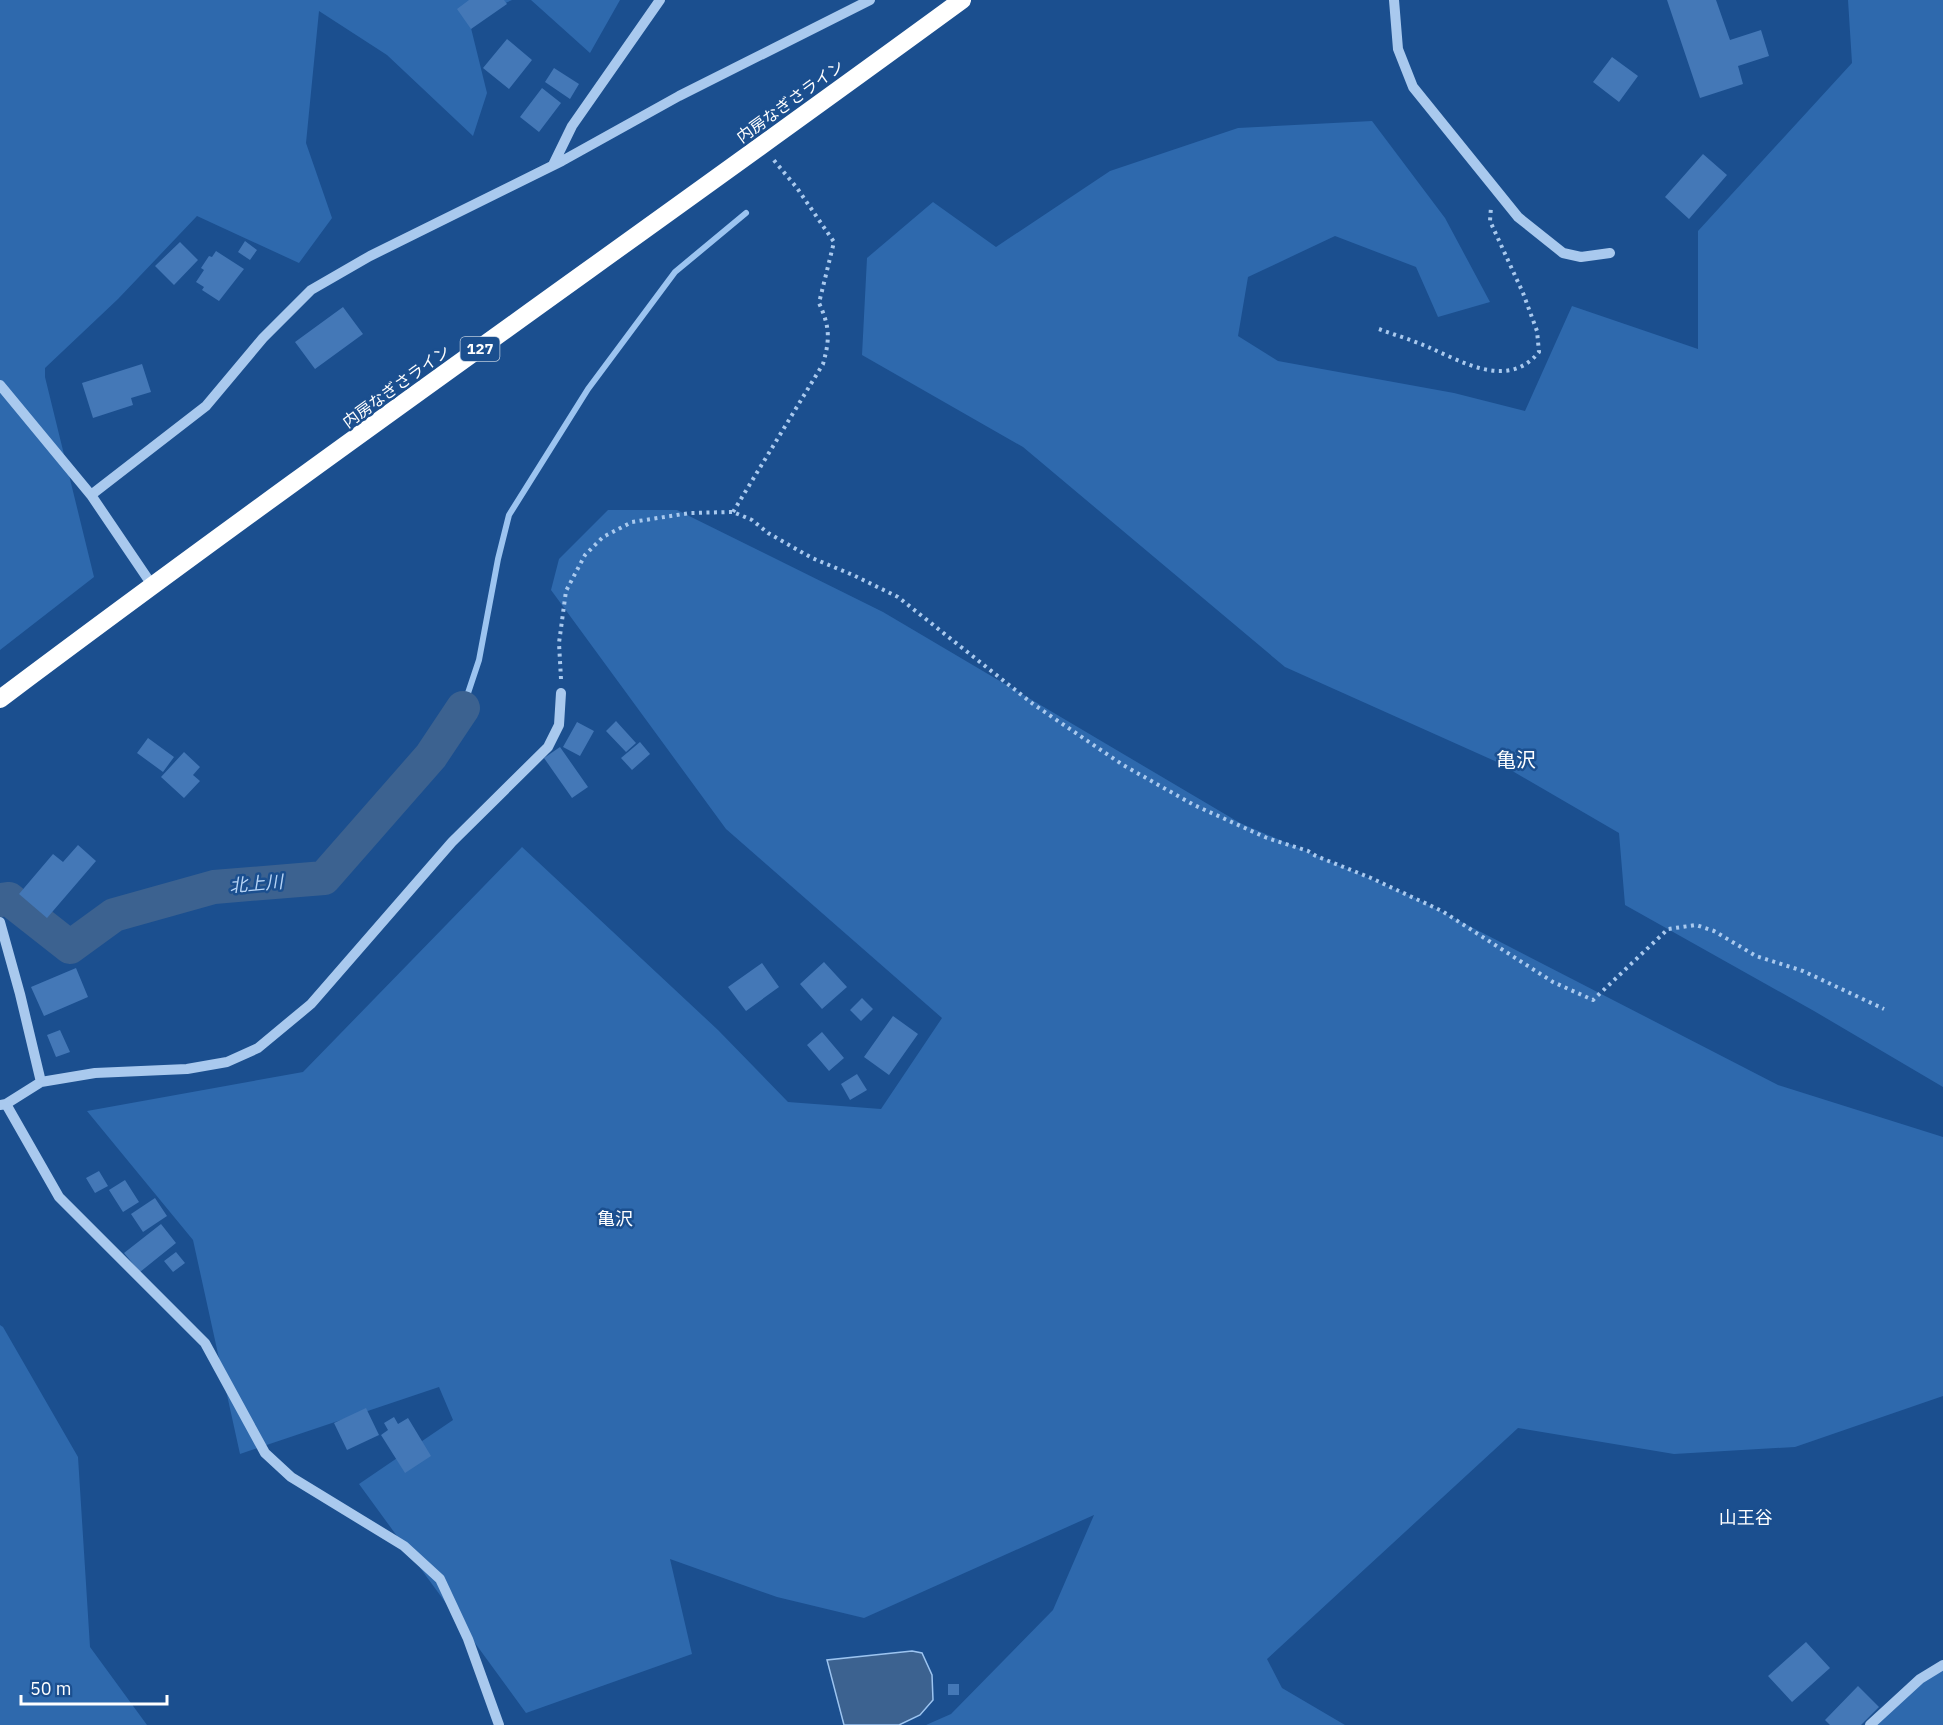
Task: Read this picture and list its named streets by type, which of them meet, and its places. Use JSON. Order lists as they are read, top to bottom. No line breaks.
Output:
{"streets":{"highway":["内房なぎさライン","127"]},"districts":["亀沢","亀沢","山王谷"],"water":["北上川"],"scale_bar":"50 m"}
